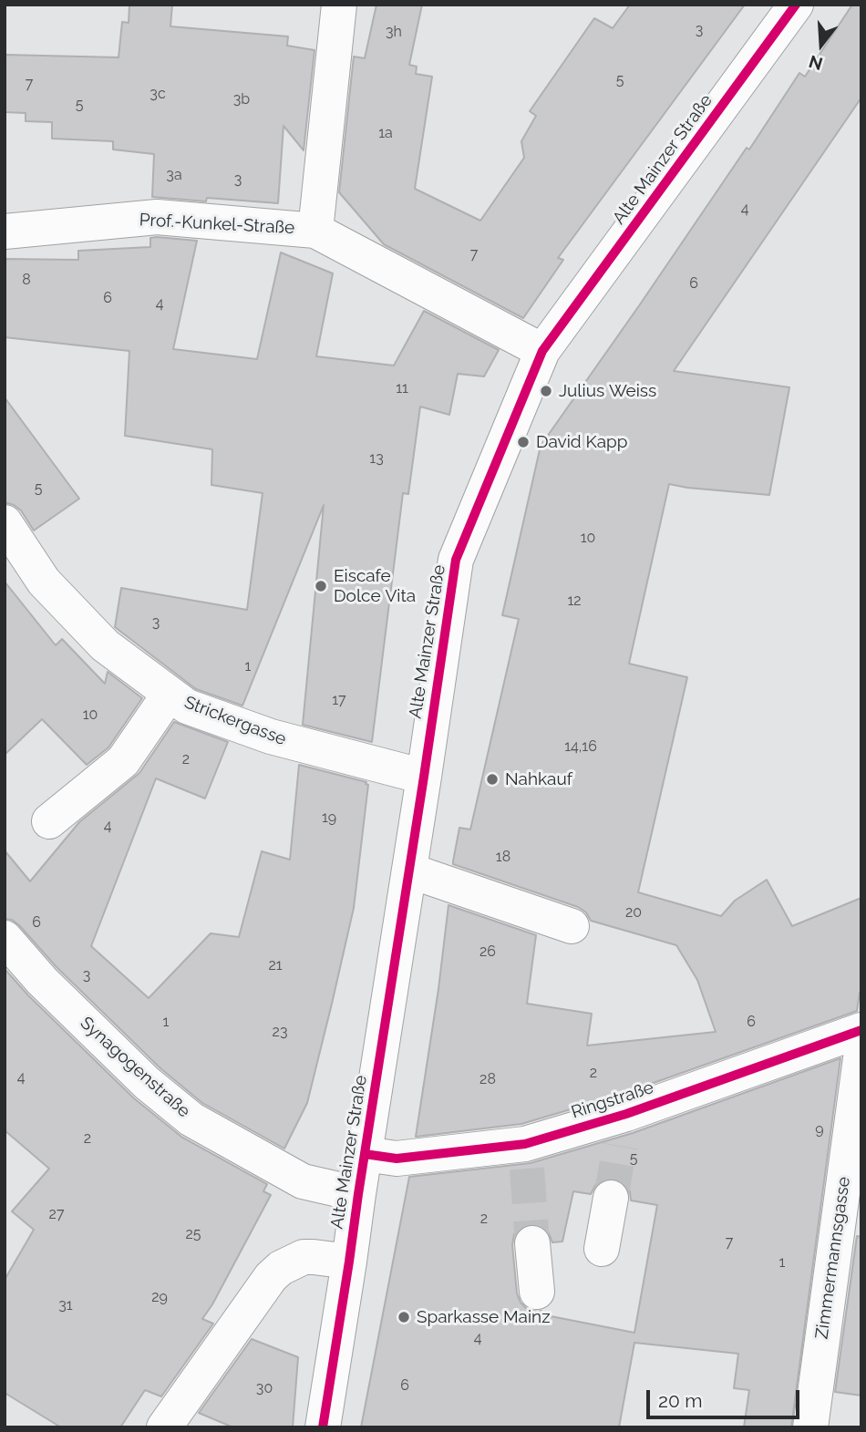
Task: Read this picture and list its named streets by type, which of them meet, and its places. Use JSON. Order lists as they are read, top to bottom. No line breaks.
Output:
{"streets":{"street":["Alte Mainzer Straße","Prof.-Kunkel-Straße","Strickergasse","Synagogenstraße","Ringstraße","Zimmermannsgasse"]},"crossings":[["Alte Mainzer Straße","Prof.-Kunkel-Straße"],["Alte Mainzer Straße","Strickergasse"],["Alte Mainzer Straße","Synagogenstraße"],["Alte Mainzer Straße","Ringstraße"]],"places":["Julius Weiss","David Kapp","Eiscafe Dolce Vita","Nahkauf","Sparkasse Mainz"],"house_numbers":["3","3h","5","7","3c","3b","5","1a","3a","3","4","7","8","6","6","4","11","13","5","10","12","3","1","17","10","14,16","2","19","4","18","20","6","26","21","3","1","6","23","2","4","28","9","2","5","27","2","25","7","1","29","31","4","6","30"],"scale_bar":"20 m","north":"bottom"}
